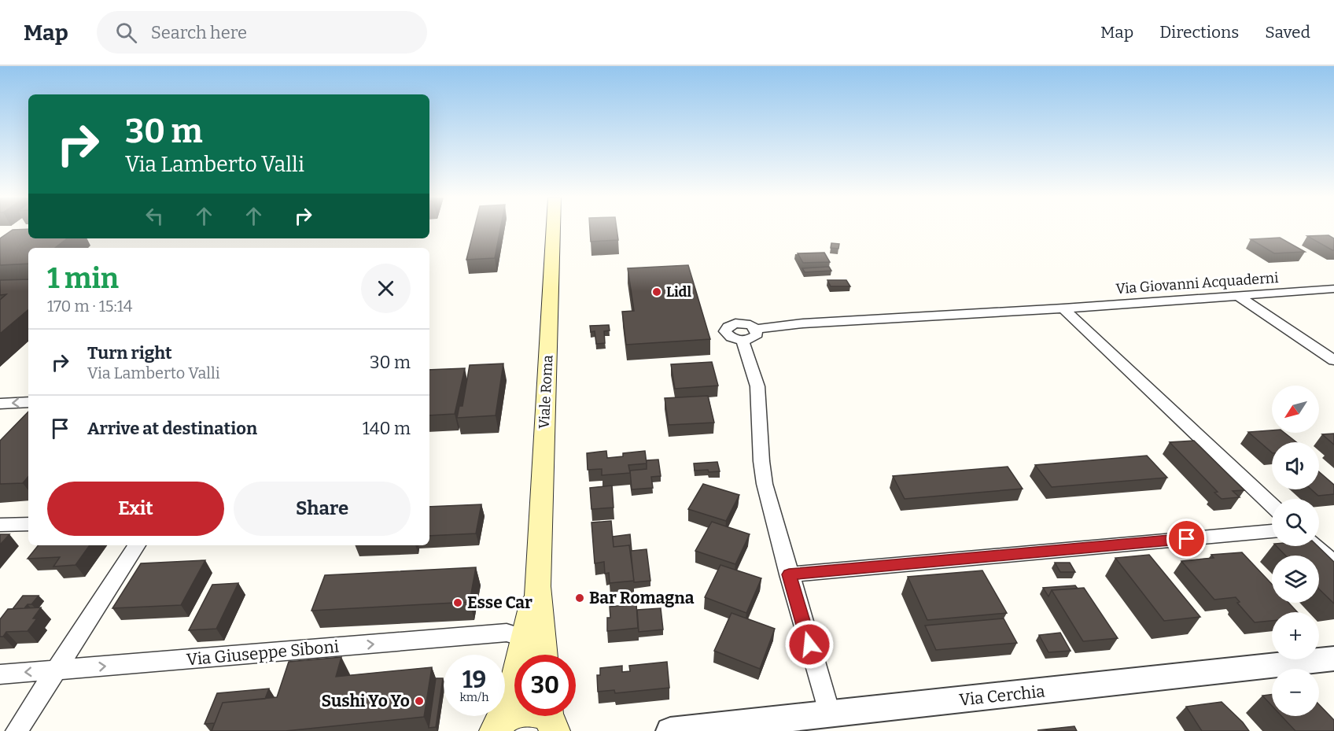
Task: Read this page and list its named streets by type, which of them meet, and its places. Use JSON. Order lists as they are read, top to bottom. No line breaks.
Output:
{"streets":{"main road":["Viale Roma"],"street":["Via Giovanni Acquaderni","Via Giuseppe Siboni","Via Cerchia"]},"crossings":[["Viale Roma","Via Giuseppe Siboni"]],"places":["Lidl","Bar Romagna","Esse Car","Sushi Yo Yo"],"north":"bottom left","page":{"header":"Map","search":"Search here","nav":["Map","Directions","Saved"],"turn":["30 m","Via Lamberto Valli"],"heading":["1 min","170 m · 15:14"],"list":[{"name":"Turn right","note":"Via Lamberto Valli","value":"30 m"},{"name":"Arrive at destination","value":"140 m"}],"map_buttons":["+","−"],"buttons":["Exit","Share"],"speed":"19 km/h","limit":"30"}}
